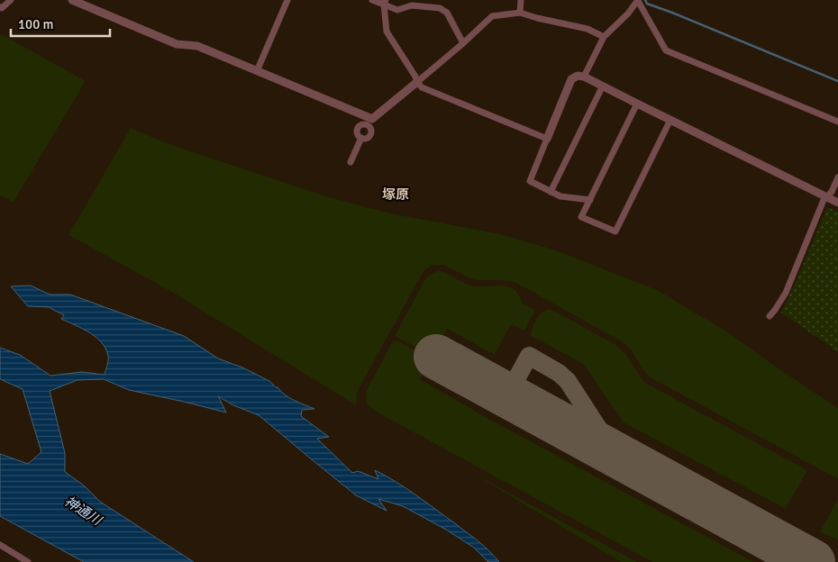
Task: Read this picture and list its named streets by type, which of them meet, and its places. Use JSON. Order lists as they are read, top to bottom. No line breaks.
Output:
{"districts":["塚原"],"water":["神通川"],"scale_bar":"100 m"}
